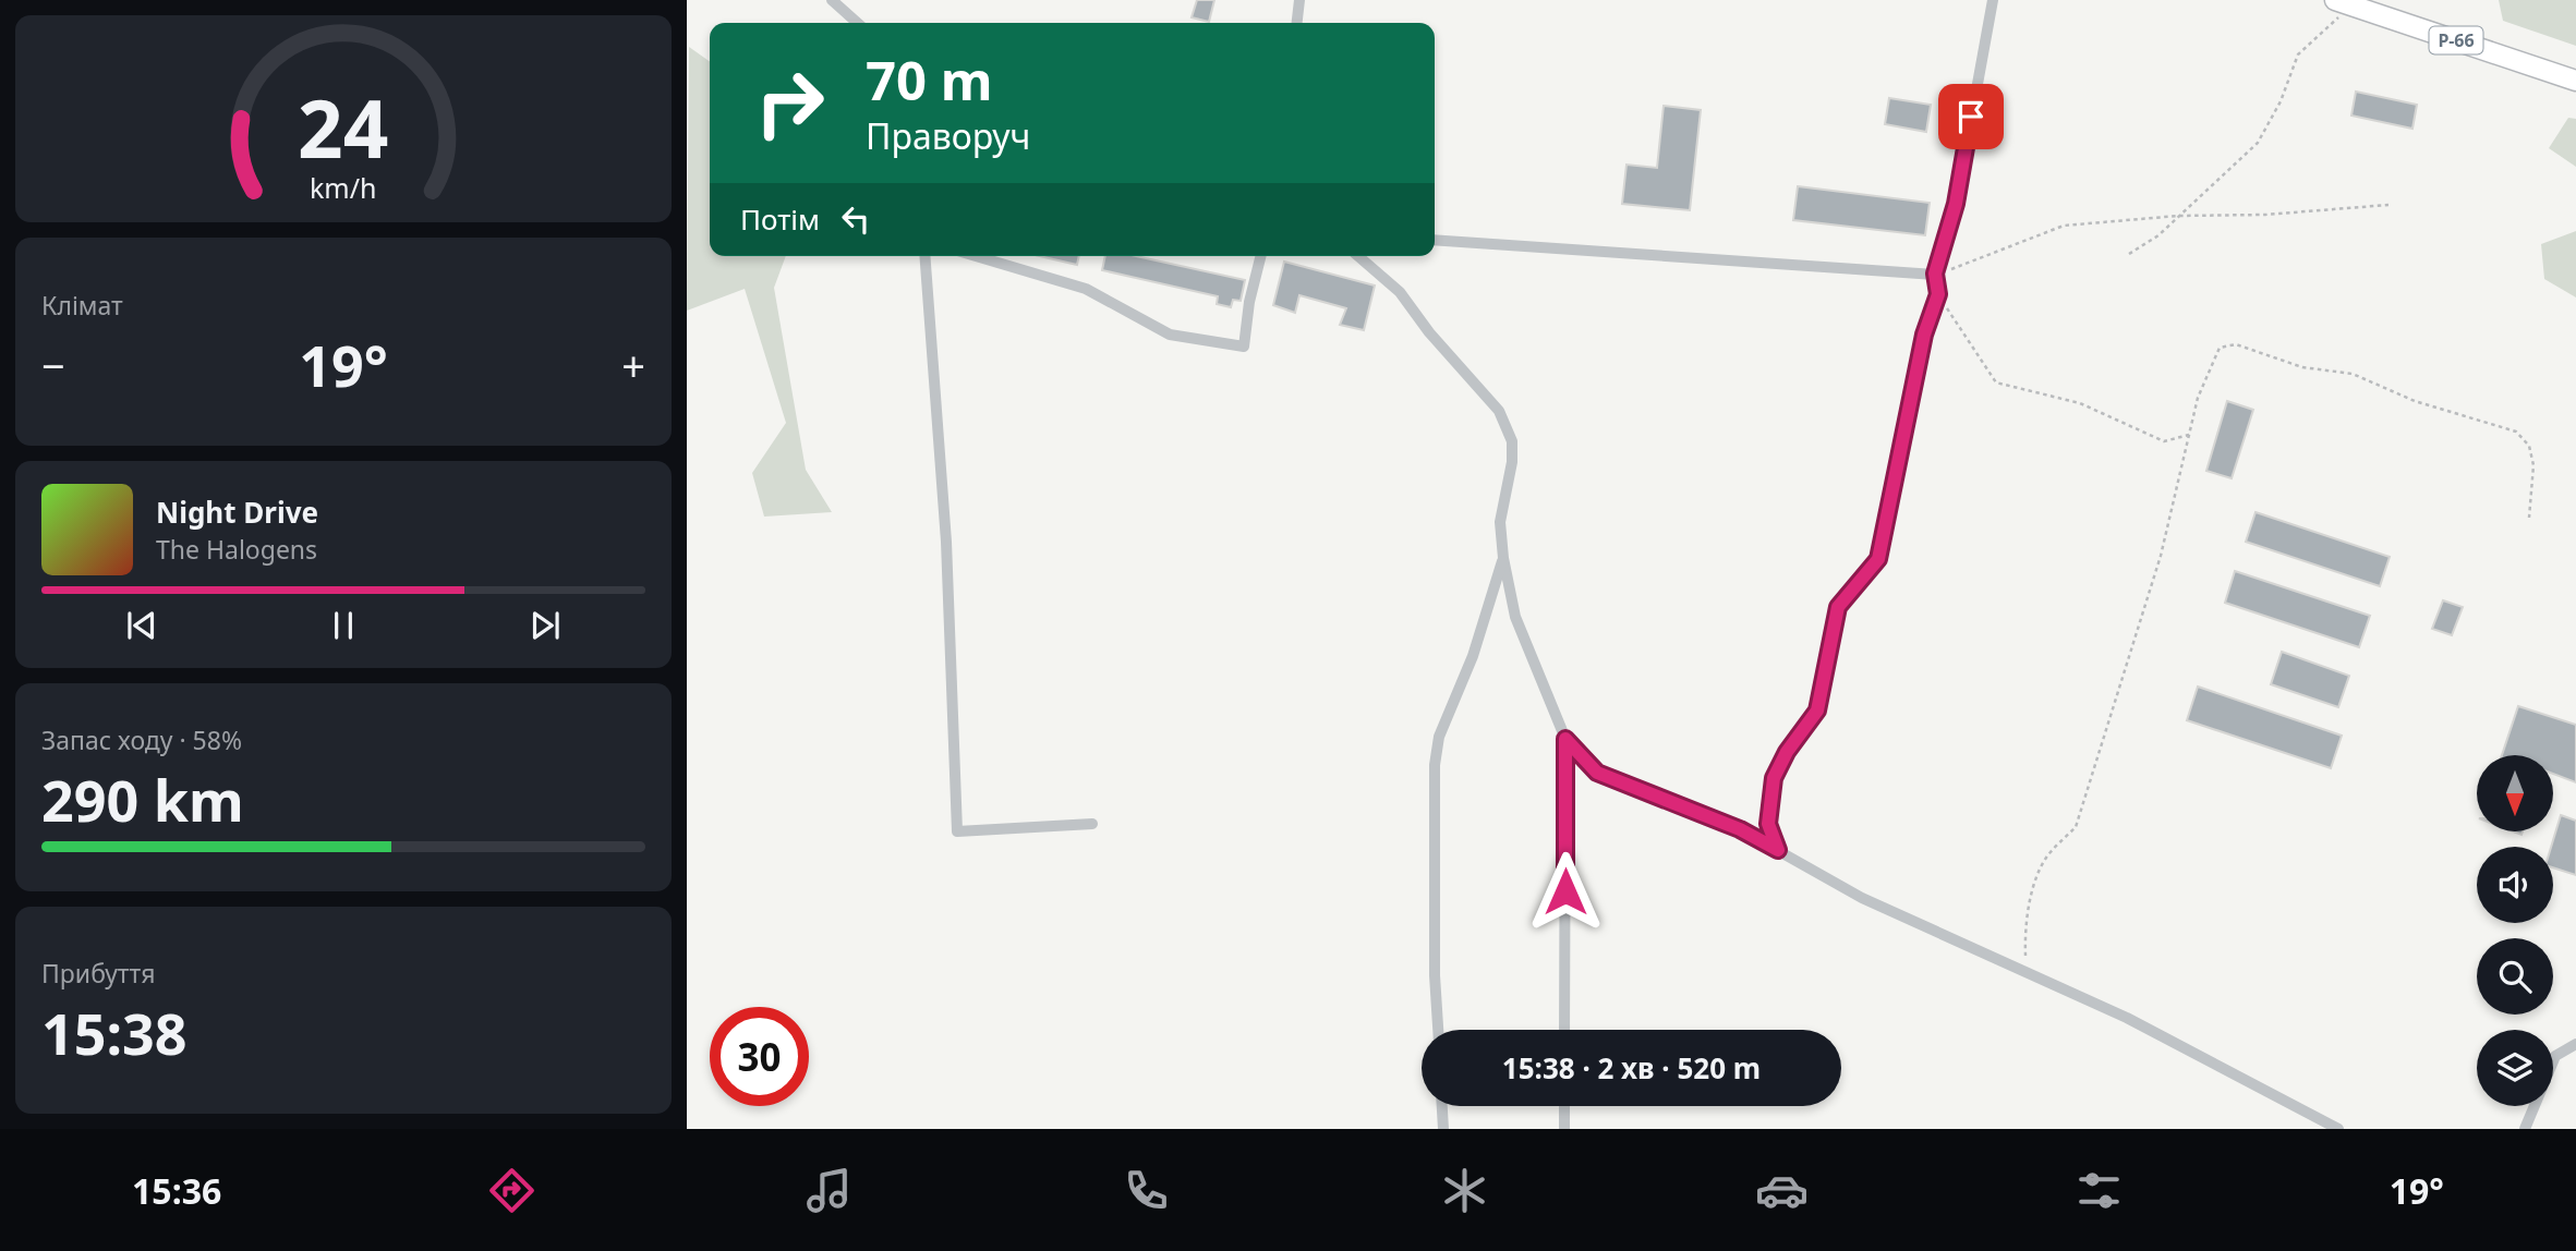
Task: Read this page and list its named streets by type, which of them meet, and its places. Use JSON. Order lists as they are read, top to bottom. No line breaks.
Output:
{"streets":{"main road":["Р-66"]},"north":"bottom","page":{"turn":["70 m","Праворуч"],"then":"Потім","tile":["Клімат",["Запас ходу · 58%","290 km"],["Прибуття","15:38"]],"heat":["−","19°","+"],"song":["Night Drive","The Halogens"],"limit":"30","trip":"15:38 · 2 хв · 520 m","tabs":["15:36","19°"],"gauge":["24","km/h"]}}
